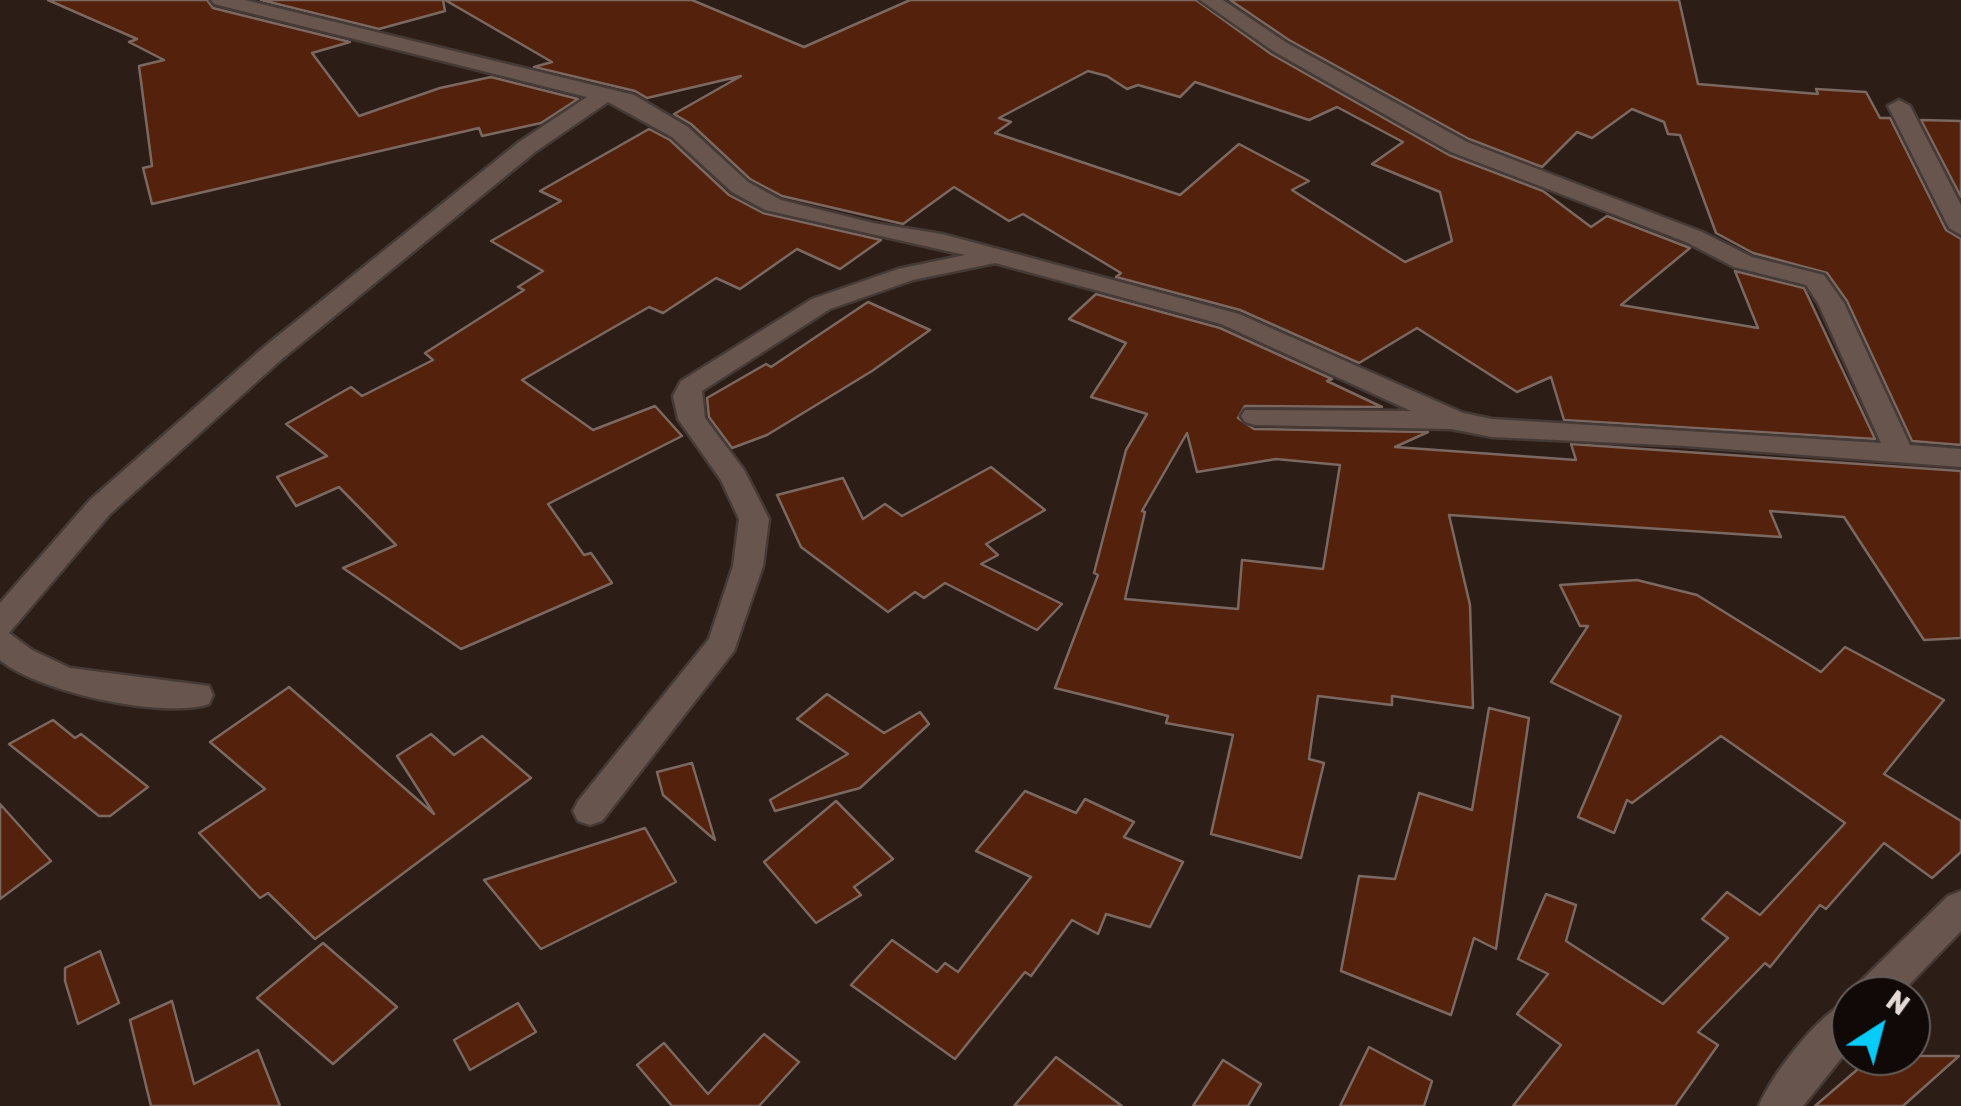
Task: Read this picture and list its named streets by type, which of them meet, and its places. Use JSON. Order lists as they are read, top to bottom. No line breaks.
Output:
{"north":"top right"}
